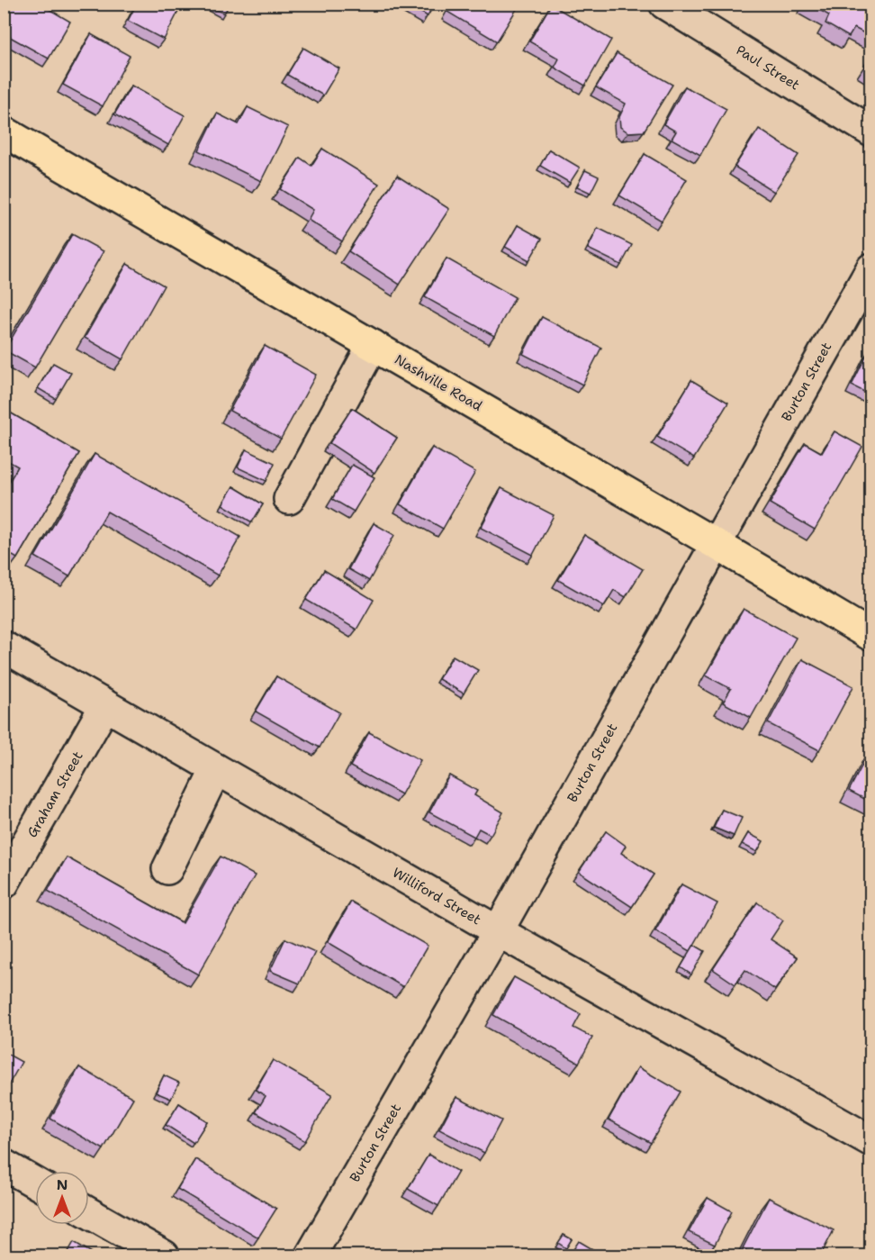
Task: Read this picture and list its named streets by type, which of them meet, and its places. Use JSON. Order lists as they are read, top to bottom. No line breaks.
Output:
{"streets":{"main road":["Nashville Road"],"street":["Paul Street","Burton Street","Graham Street","Williford Street"]},"crossings":[["Burton Street","Nashville Road"],["Burton Street","Williford Street"],["Graham Street","Williford Street"]],"north":"top"}
